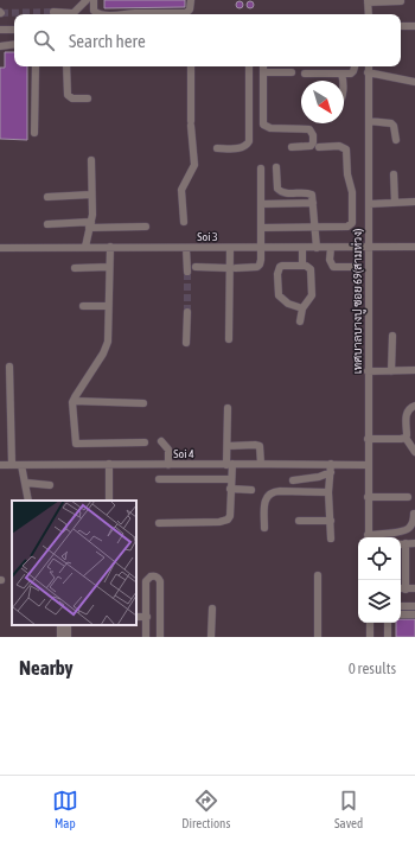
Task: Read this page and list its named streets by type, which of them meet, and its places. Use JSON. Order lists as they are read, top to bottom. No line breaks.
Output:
{"streets":{"street":["Soi 3","เทศบาลบางปู ซอย 69(สามห่วง)","Soi 4"]},"crossings":[["Soi 3","เทศบาลบางปู ซอย 69(สามห่วง)"],["เทศบาลบางปู ซอย 69(สามห่วง)","Soi 4"]],"north":"bottom right","page":{"search":"Search here","heading":["Nearby","0 results"],"nav":["Map","Directions","Saved"]}}
